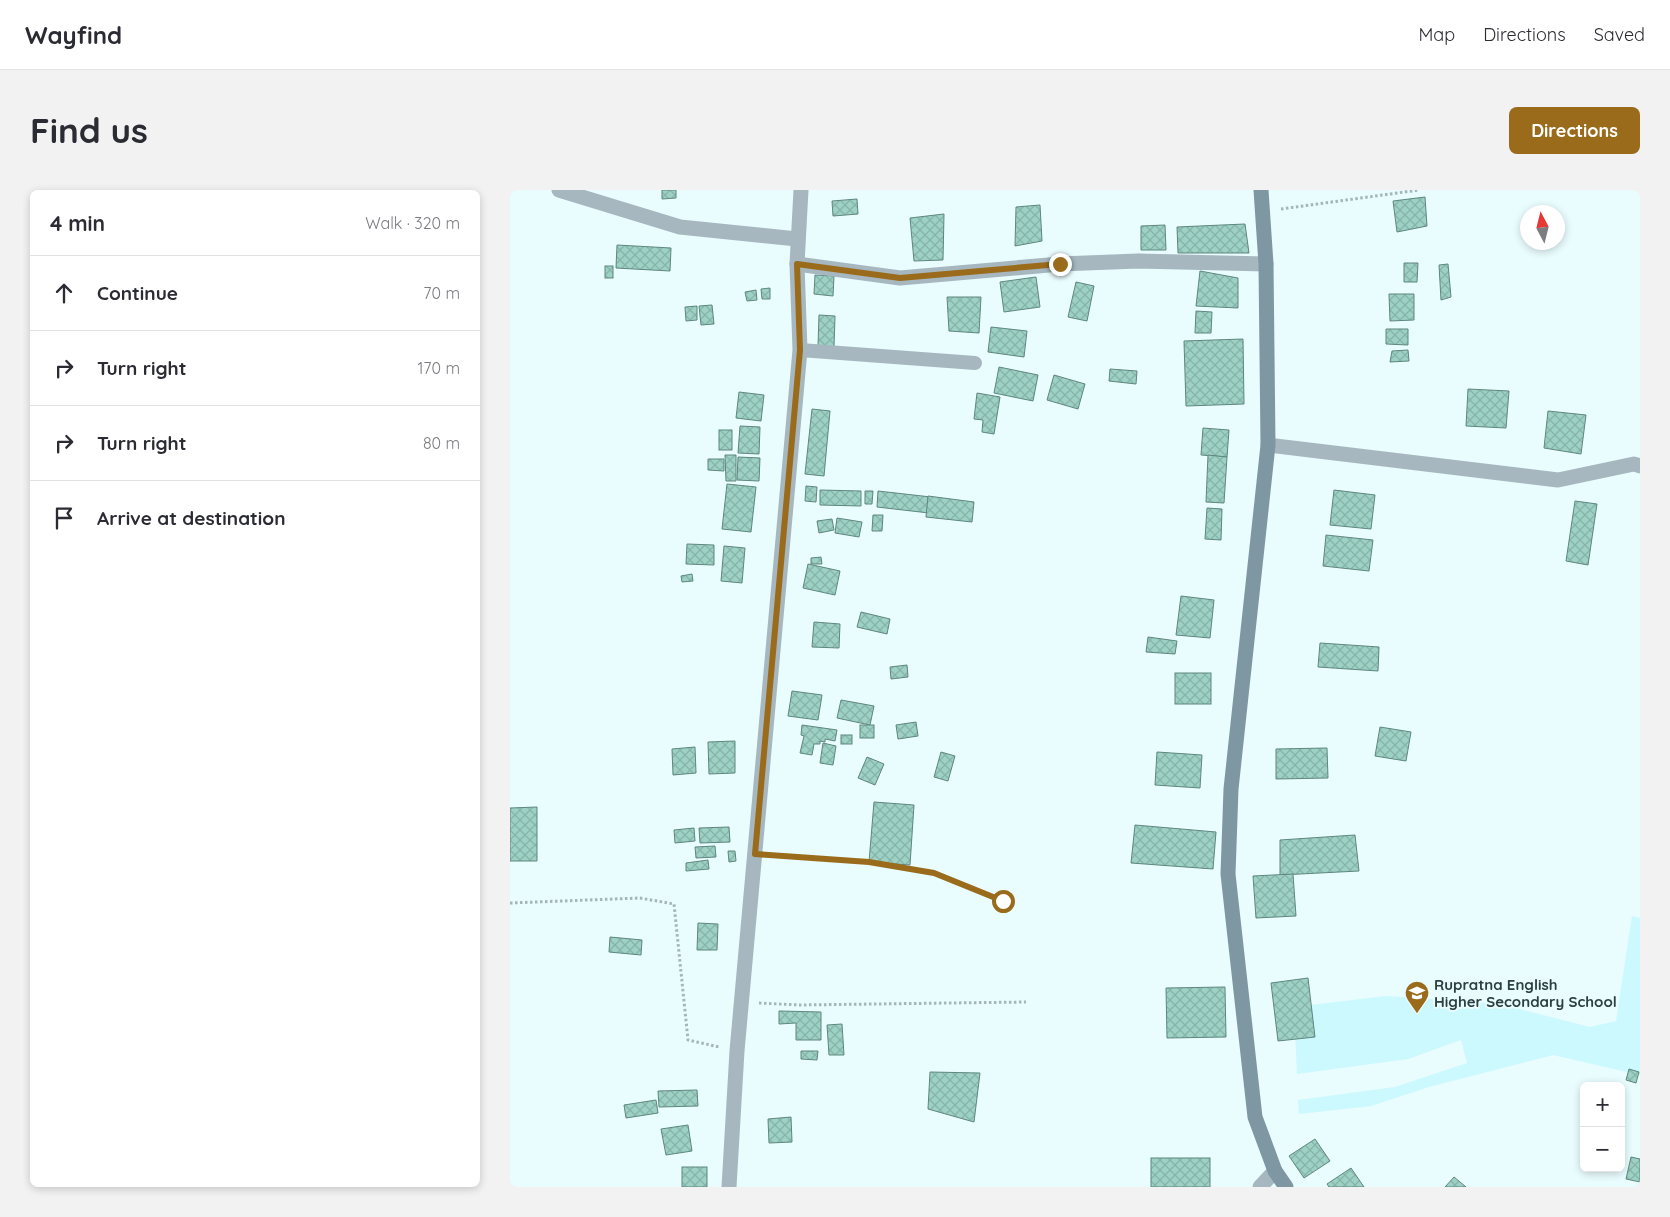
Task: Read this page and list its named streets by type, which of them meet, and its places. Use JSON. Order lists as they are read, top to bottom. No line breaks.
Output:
{"places":{"school or university":["Rupratna English Higher Secondary School"]},"north":"top","page":{"header":"Wayfind","nav":["Map","Directions","Saved"],"buttons":"Directions","title":"Find us","heading":["4 min","Walk · 320 m"],"list":[["Continue","70 m"],["Turn right","170 m"],["Turn right","80 m"],"Arrive at destination"],"map_buttons":["+","−"]}}
